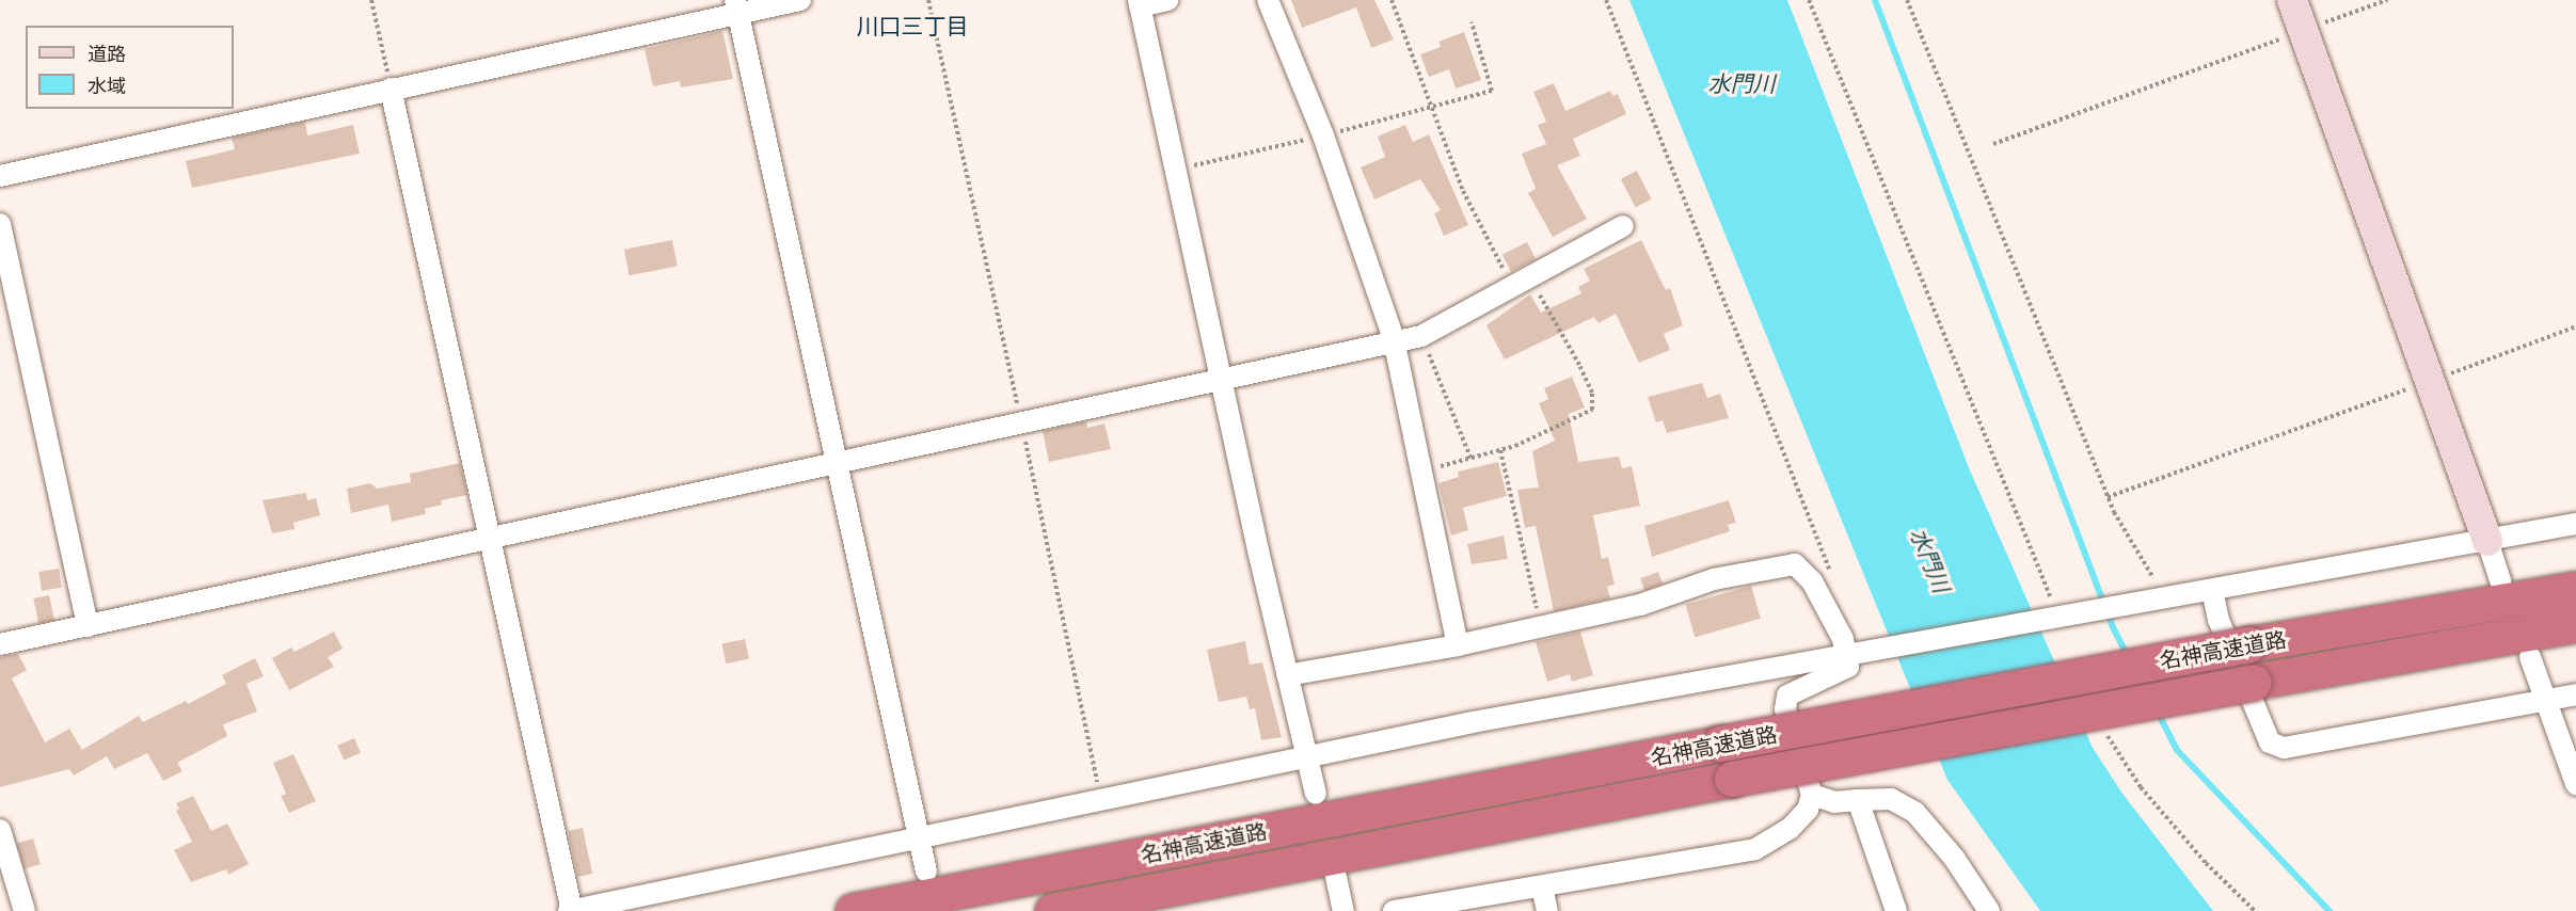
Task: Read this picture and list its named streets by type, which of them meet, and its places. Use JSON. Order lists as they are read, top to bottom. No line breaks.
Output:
{"streets":{"highway":["名神高速道路"]},"districts":["川口三丁目"],"water":["水門川"],"legend":["道路","水域"]}
